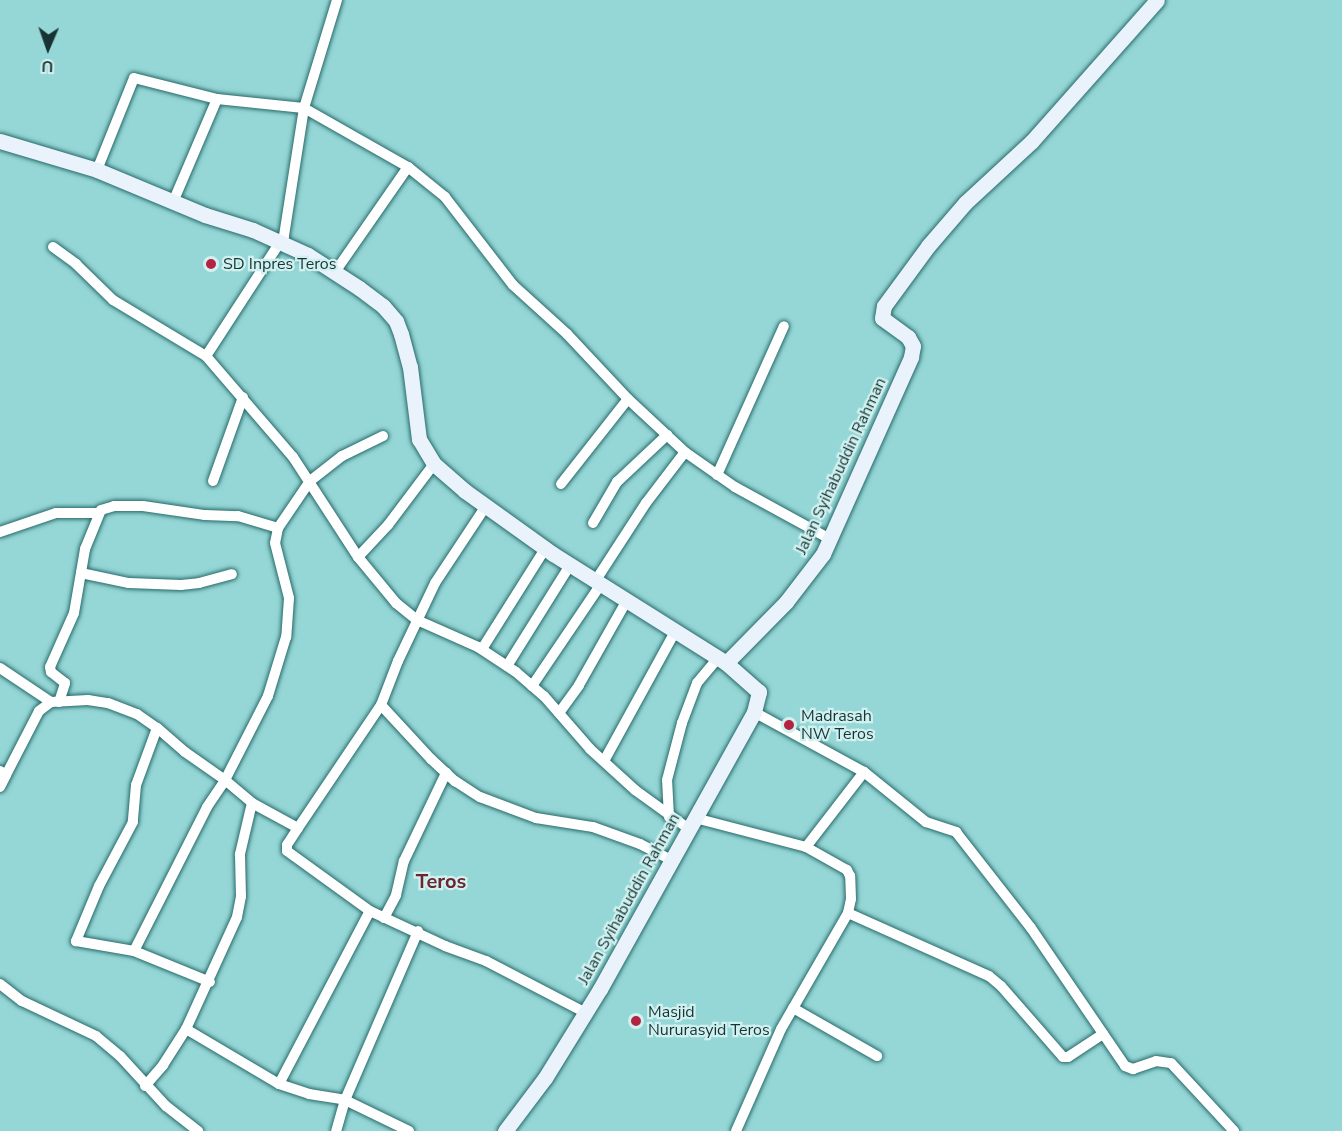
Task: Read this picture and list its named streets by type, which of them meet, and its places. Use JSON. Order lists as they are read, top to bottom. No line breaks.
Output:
{"streets":{"street":["Jalan Syihabuddin Rahman"]},"districts":["Teros"],"places":["SD Inpres Teros","Madrasah NW Teros","Masjid Nururasyid Teros"],"north":"bottom"}
